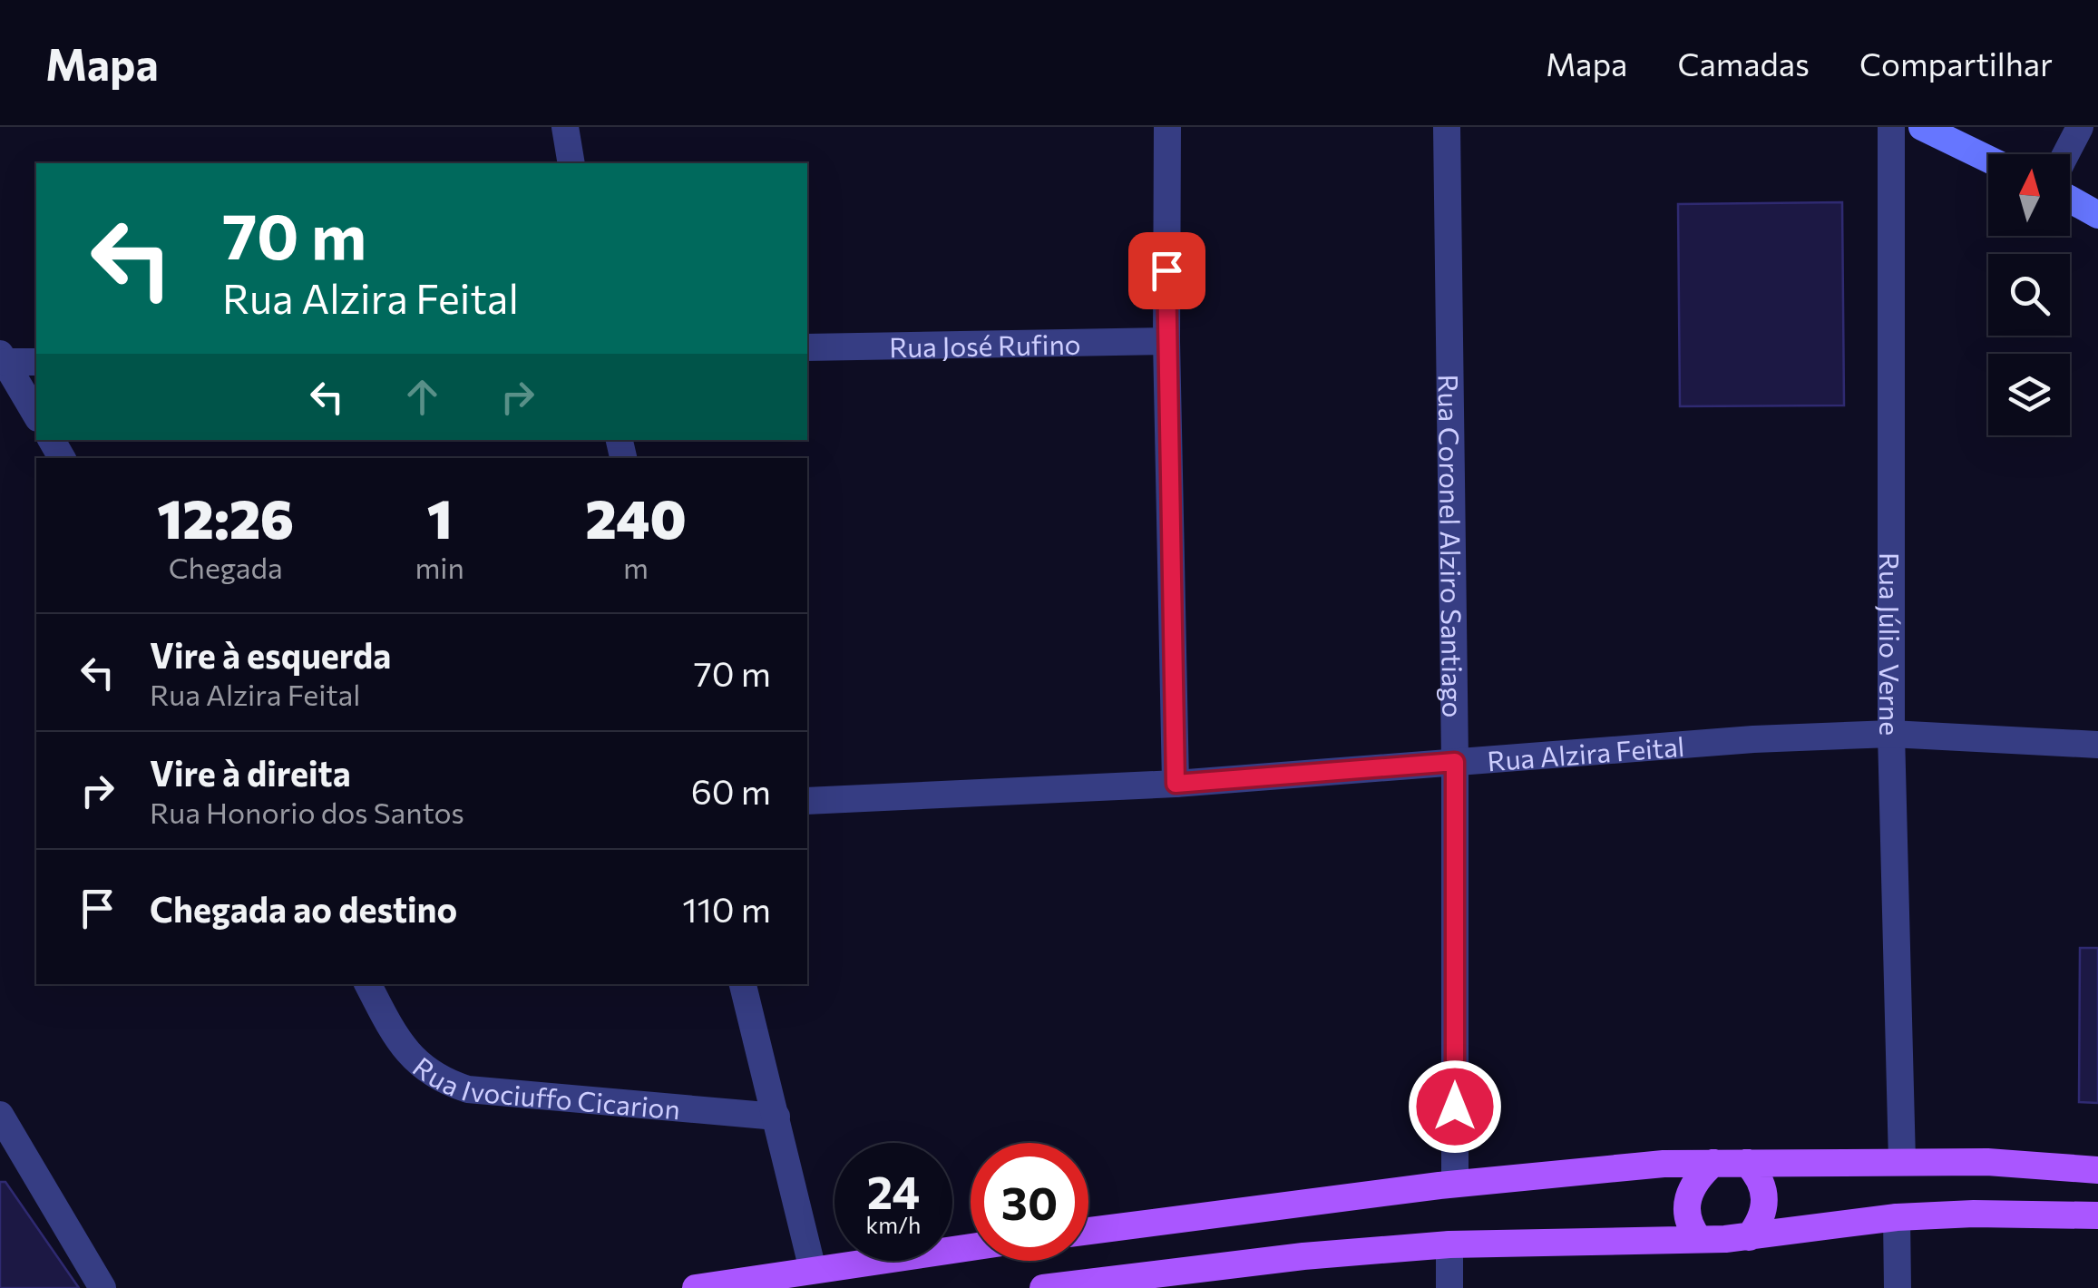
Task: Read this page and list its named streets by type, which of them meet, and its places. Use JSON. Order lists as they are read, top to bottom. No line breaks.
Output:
{"streets":{"street":["Rua José Rufino","Rua Coronel Alziro Santiago","Rua Júlio Verne","Rua Alzira Feital","Rua Ivociuffo Cicarion"]},"crossings":[["Rua Coronel Alziro Santiago","Rua Alzira Feital"],["Rua Júlio Verne","Rua Alzira Feital"]],"north":"top","page":{"header":"Mapa","nav":["Mapa","Camadas","Compartilhar"],"turn":["70 m","Rua Alzira Feital"],"eta":["12:26","Chegada","1","min","240","m"],"list":[{"name":"Vire à esquerda","note":"Rua Alzira Feital","value":"70 m"},{"name":"Vire à direita","note":"Rua Honorio dos Santos","value":"60 m"},{"name":"Chegada ao destino","value":"110 m"}],"speed":"24 km/h","limit":"30"}}
